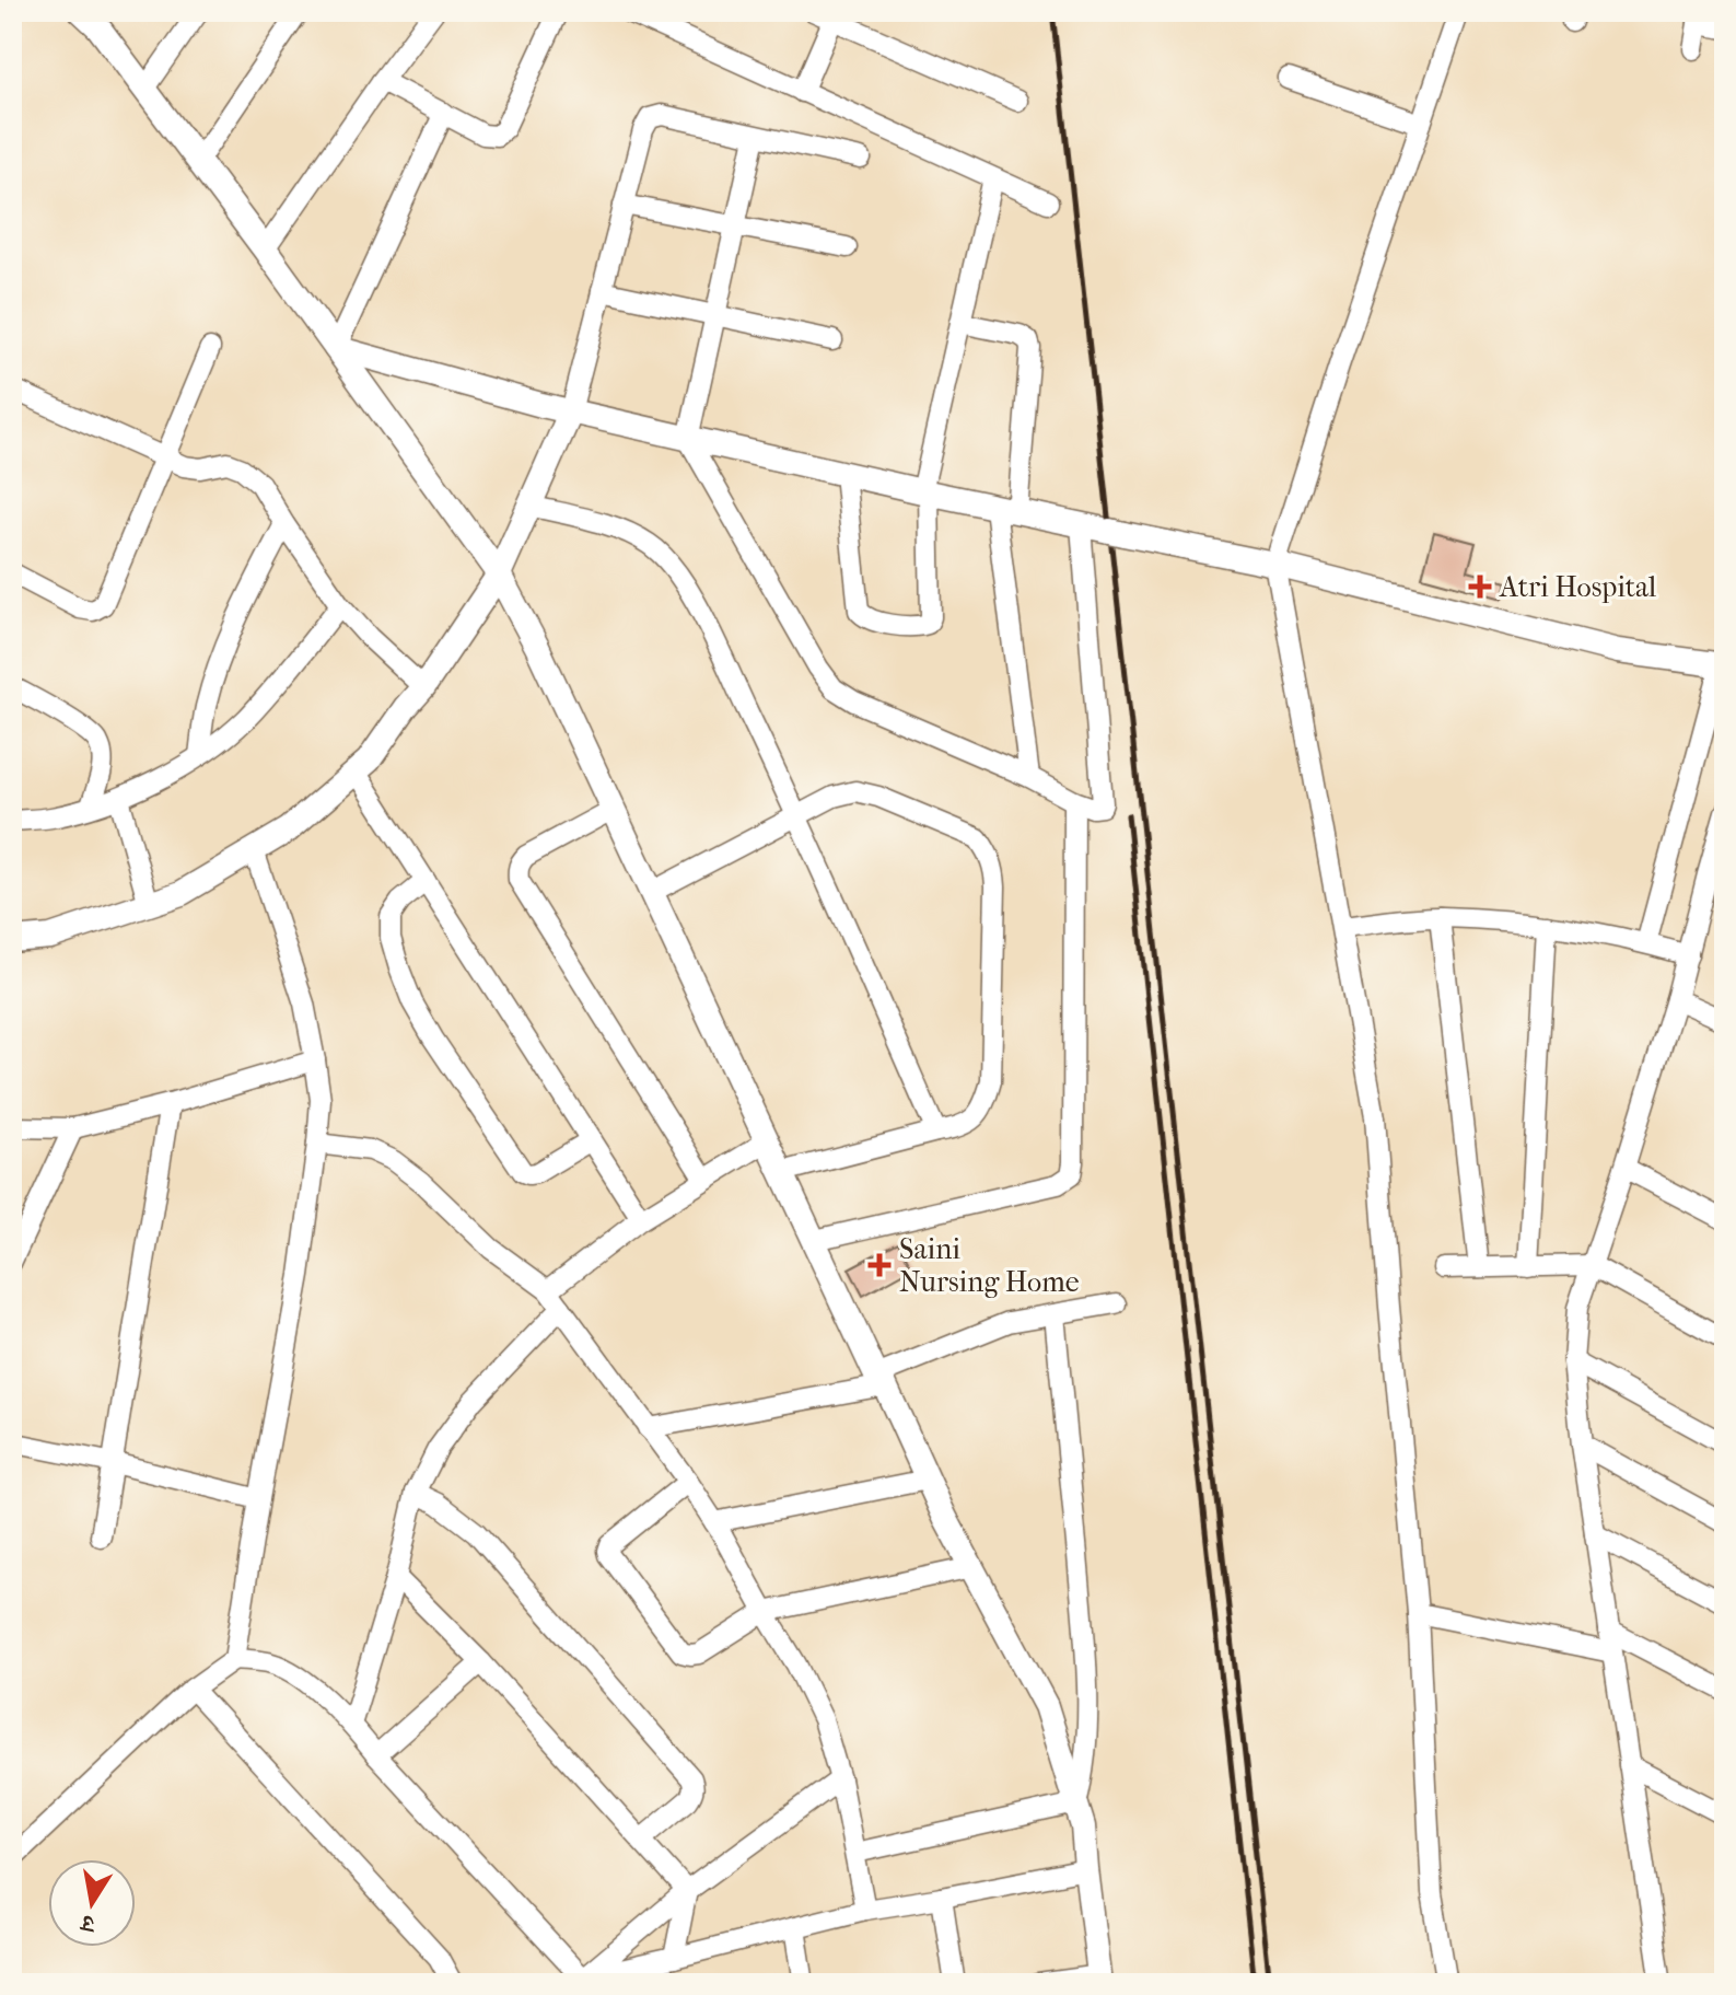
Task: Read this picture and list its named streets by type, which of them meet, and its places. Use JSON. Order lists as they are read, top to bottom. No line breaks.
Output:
{"places":{"health":["Atri Hospital","Saini Nursing Home"]},"north":"bottom"}
